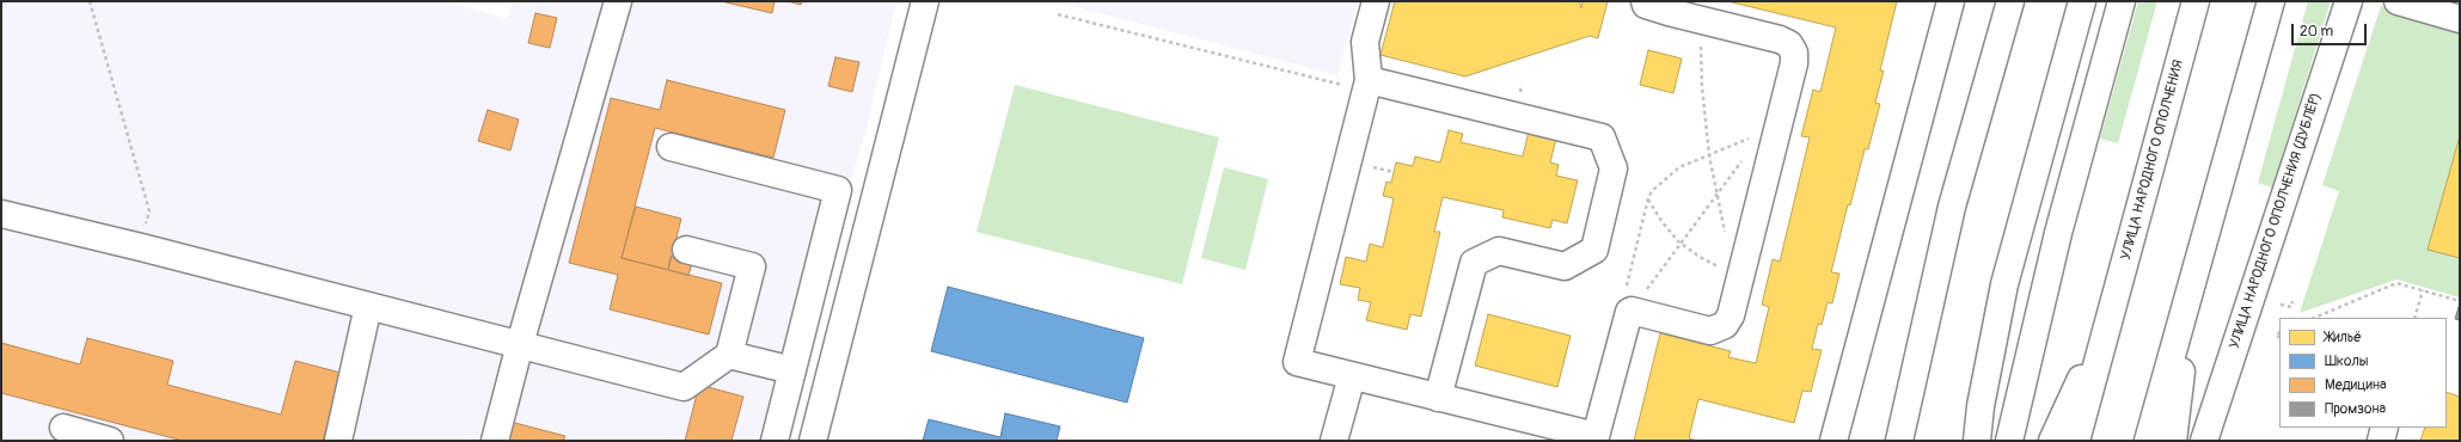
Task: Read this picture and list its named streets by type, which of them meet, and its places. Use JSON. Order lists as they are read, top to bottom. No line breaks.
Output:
{"streets":{"main road":["УЛИЦА НАРОДНОГО ОПОЛЧЕНИЯ","УЛИЦА НАРОДНОГО ОПОЛЧЕНИЯ (ДУБЛЁР)"]},"legend":["Жильё","Школы","Медицина","Промзона"],"scale_bar":"20 m"}
